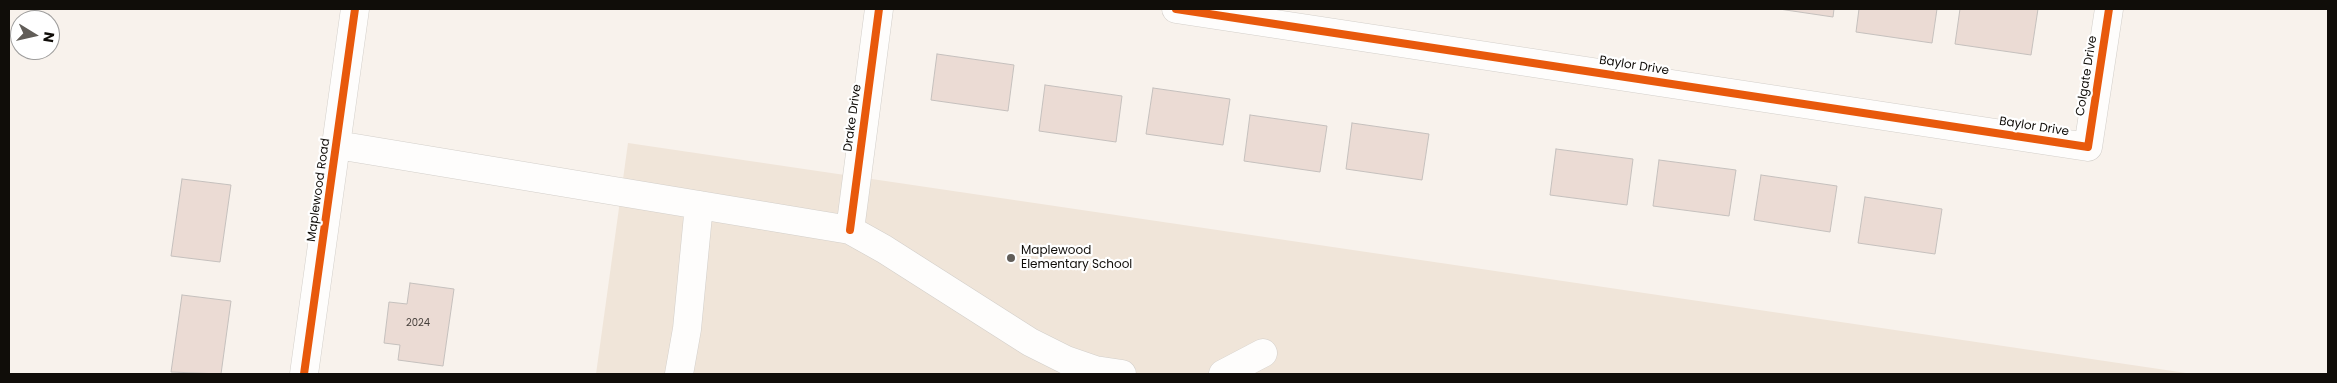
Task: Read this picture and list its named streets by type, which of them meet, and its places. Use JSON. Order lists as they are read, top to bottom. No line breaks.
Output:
{"streets":{"street":["Baylor Drive","Colgate Drive","Drake Drive","Maplewood Road"]},"crossings":[["Baylor Drive","Colgate Drive"]],"places":["Maplewood Elementary School"],"house_numbers":["2024"],"north":"right"}
